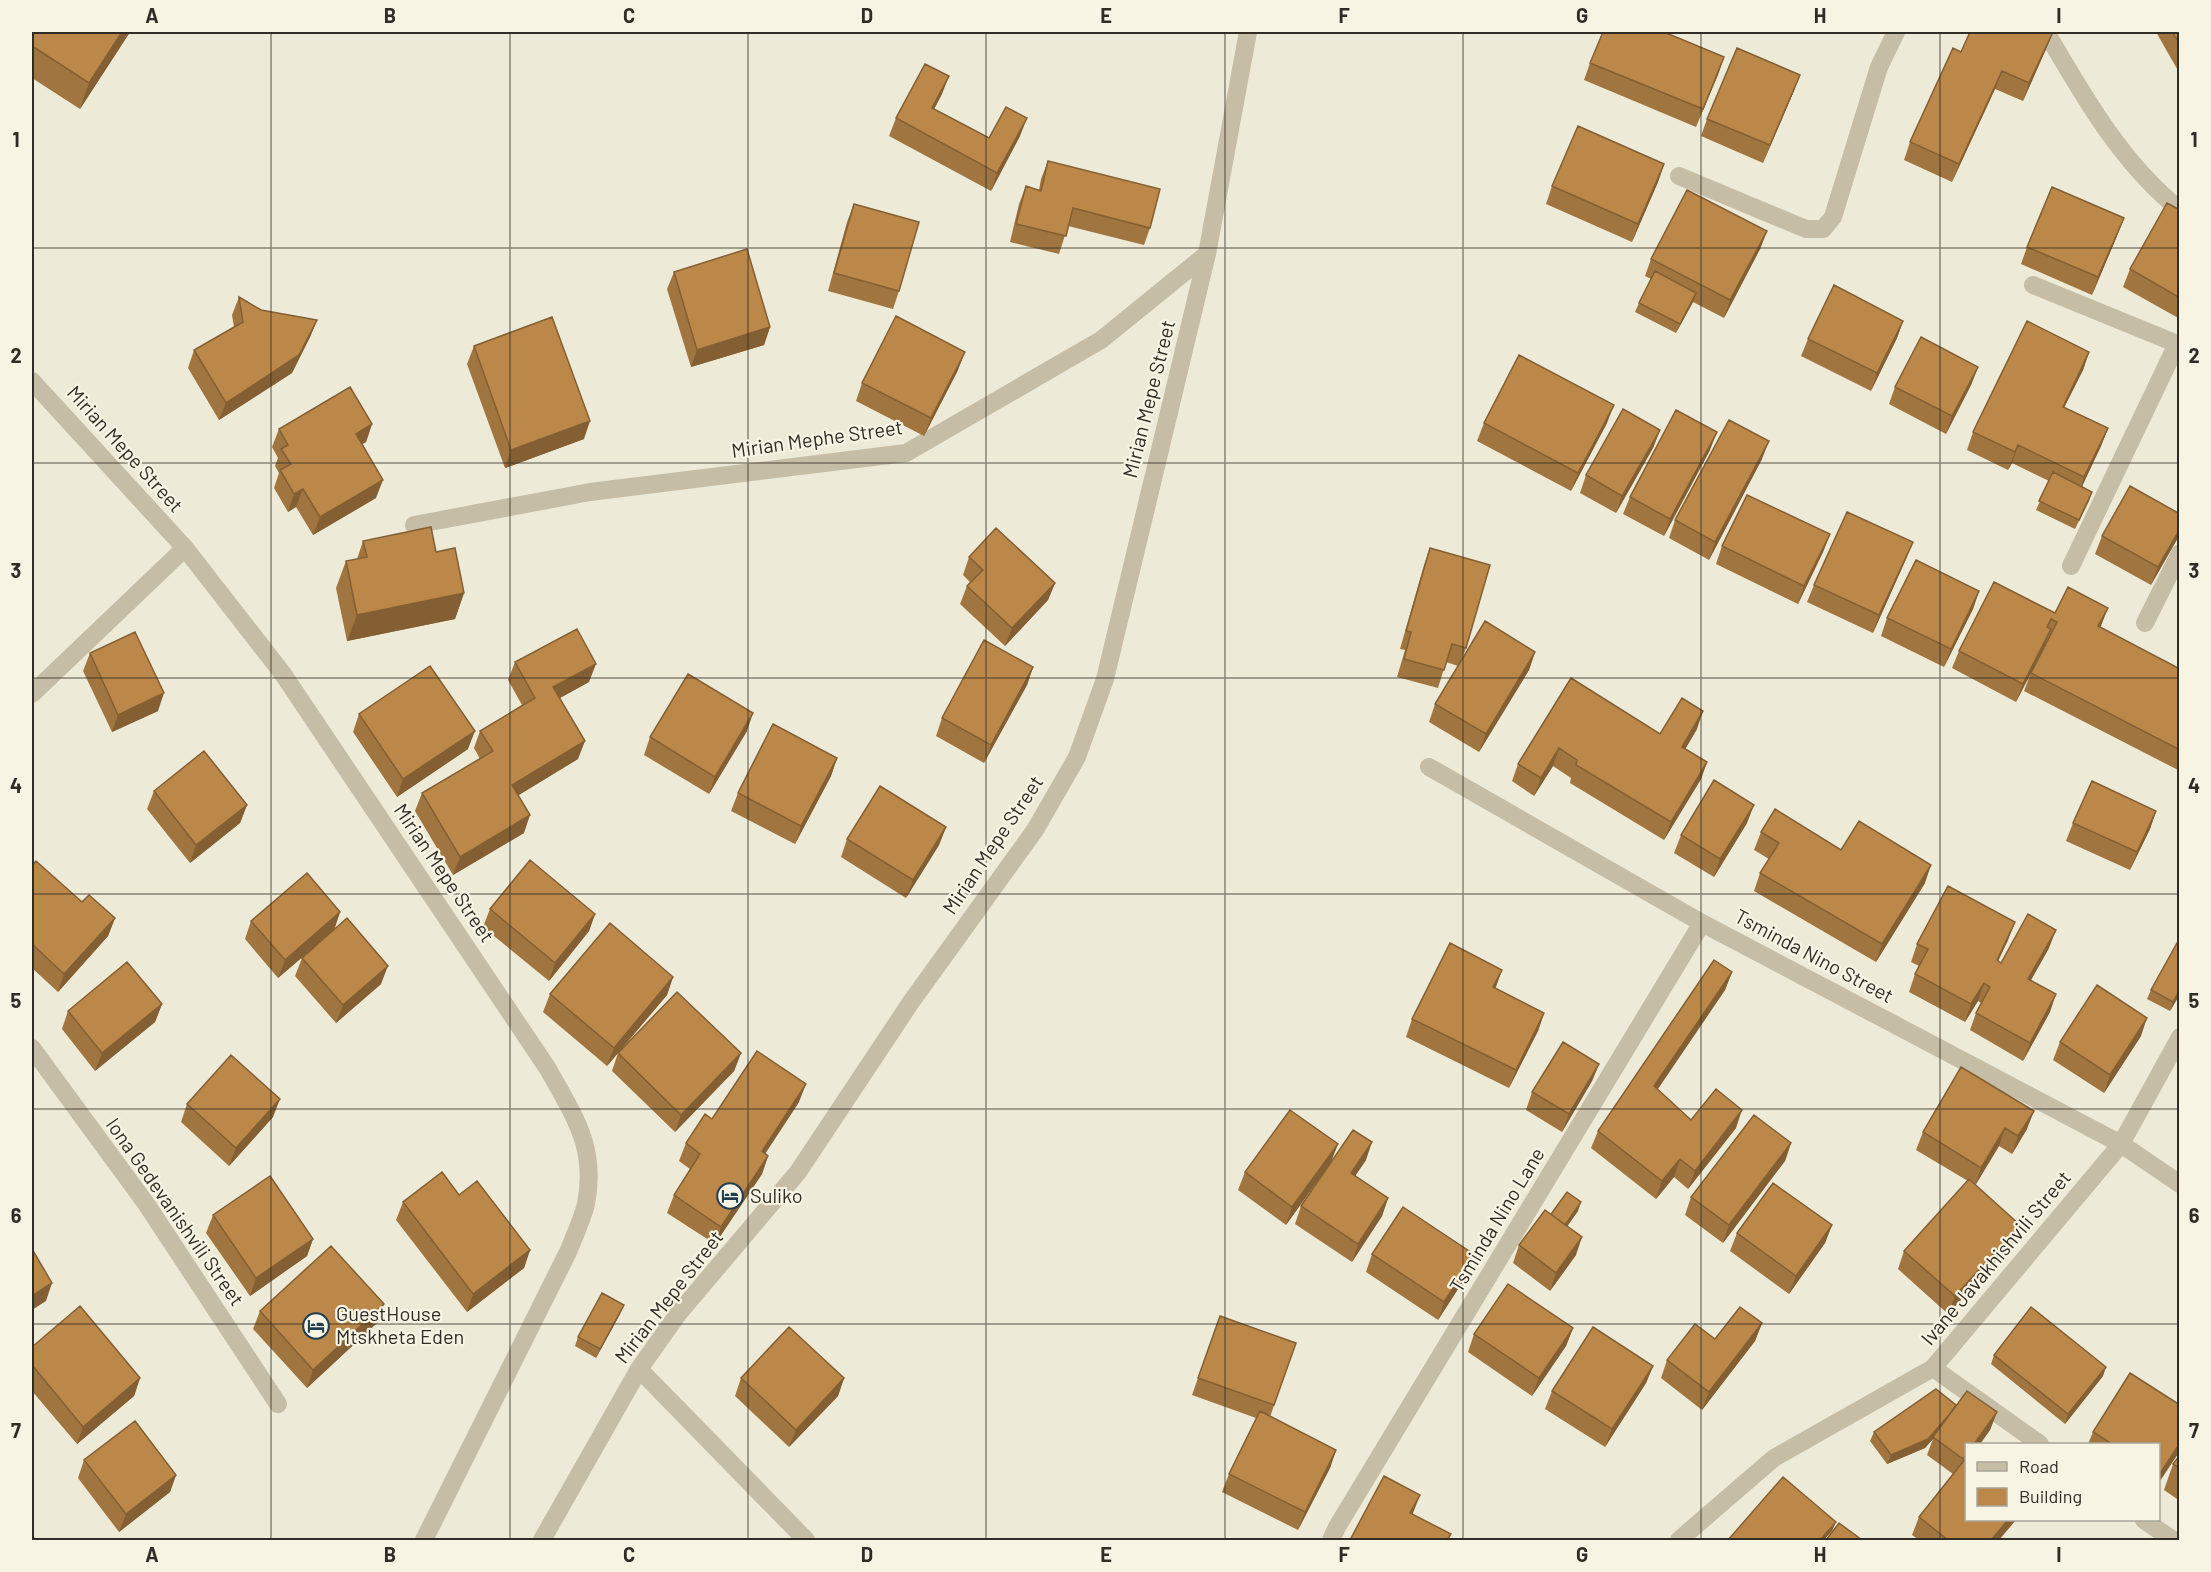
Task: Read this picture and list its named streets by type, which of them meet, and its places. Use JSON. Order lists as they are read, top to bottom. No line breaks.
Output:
{"streets":{"street":["Mirian Mepe Street","Mirian Mephe Street","Tsminda Nino Street","Iona Gedevanishvili Street","Tsminda Nino Lane","Ivane Javakhishvili Street"]},"crossings":[["Mirian Mepe Street","Mirian Mephe Street"],["Tsminda Nino Street","Tsminda Nino Lane"],["Tsminda Nino Street","Ivane Javakhishvili Street"]],"places":{"hotel":["Suliko","GuestHouse Mtskheta Eden"]},"legend":["Road","Building"],"grid":{"columns":["A","B","C","D","E","F","G","H","I"],"rows":["1","2","3","4","5","6","7"]}}
